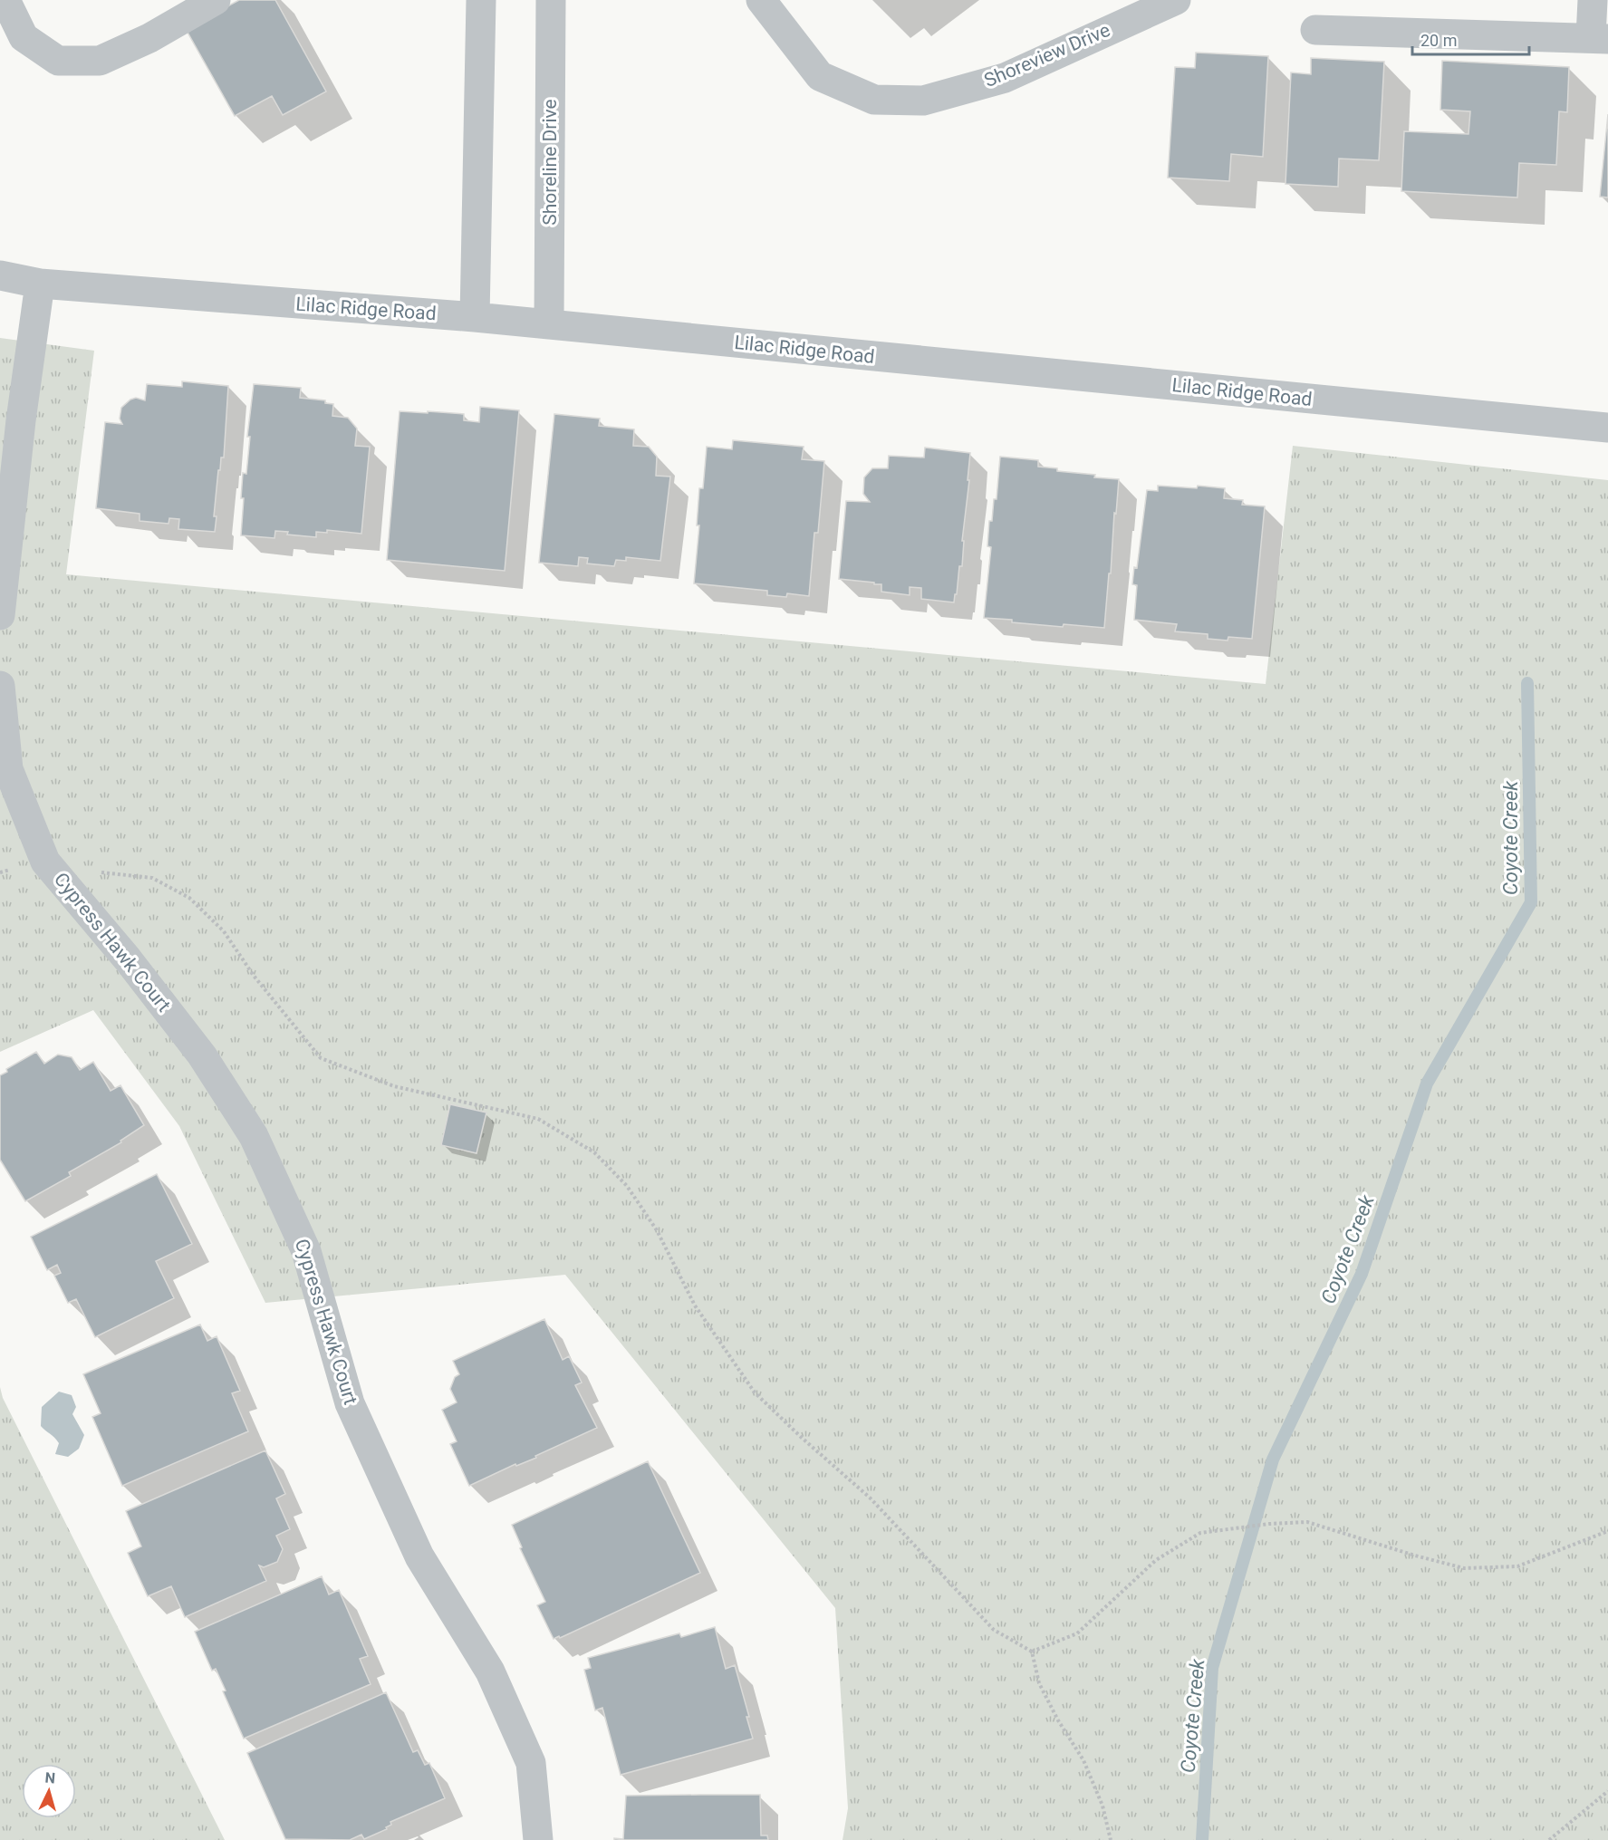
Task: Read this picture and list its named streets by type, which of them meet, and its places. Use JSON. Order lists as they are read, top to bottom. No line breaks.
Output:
{"streets":{"street":["Shoreview Drive","Shoreline Drive","Lilac Ridge Road","Cypress Hawk Court"]},"crossings":[["Shoreline Drive","Lilac Ridge Road"]],"water":["Coyote Creek"],"scale_bar":"20 m","north":"top"}
